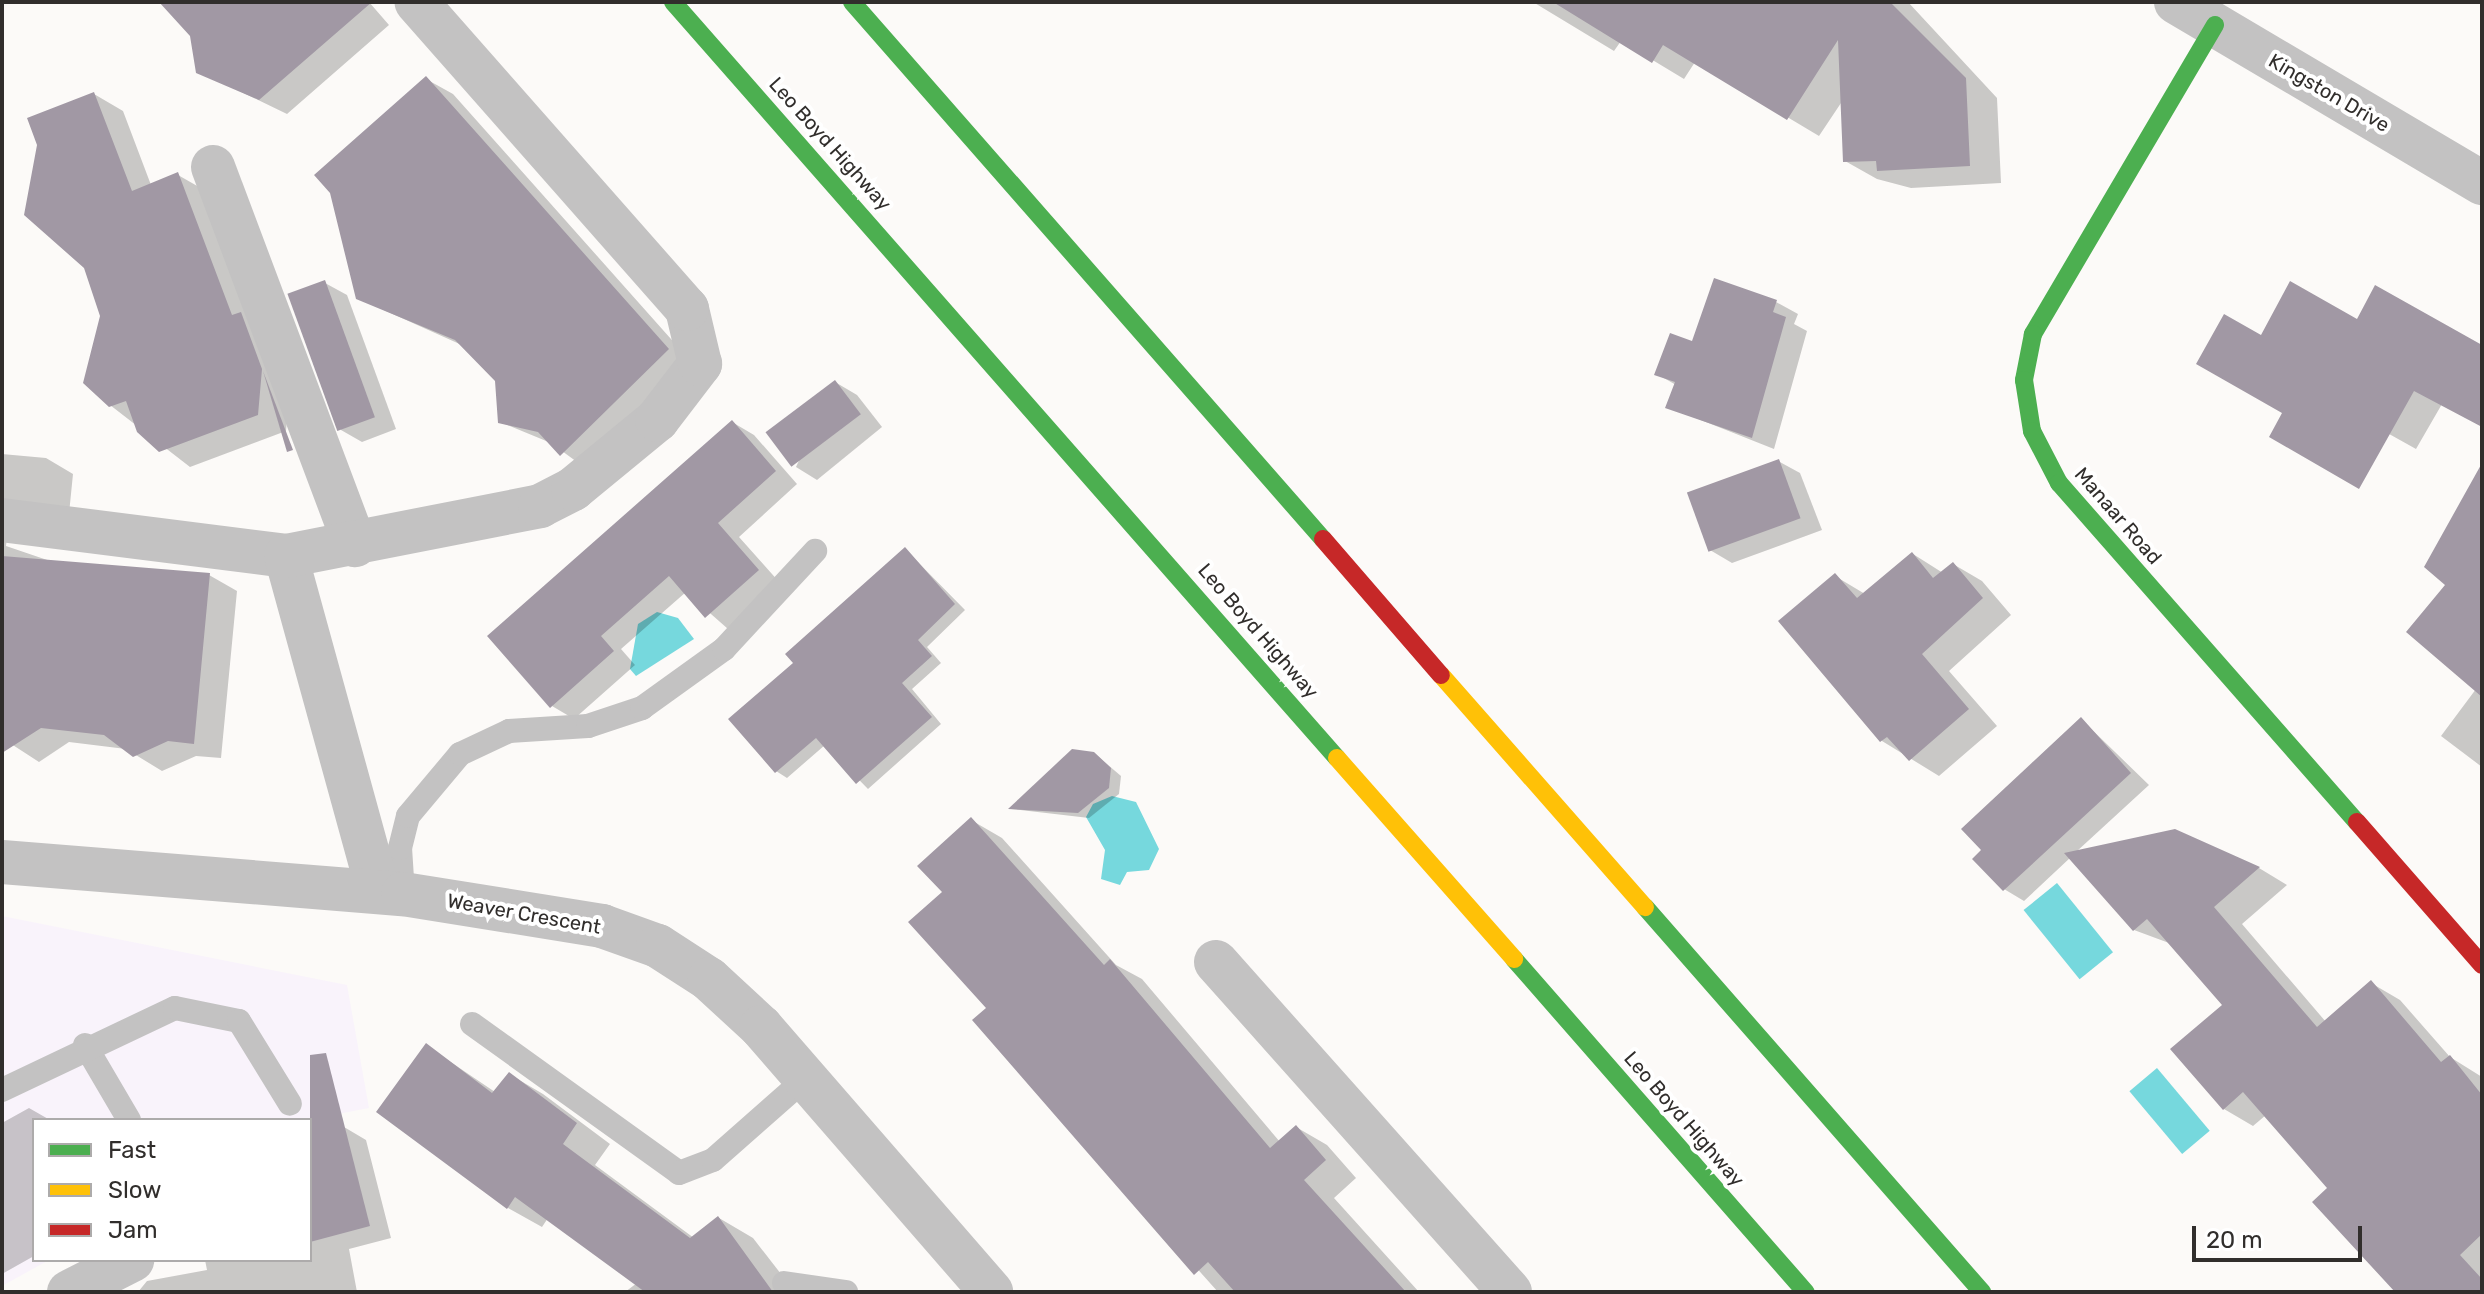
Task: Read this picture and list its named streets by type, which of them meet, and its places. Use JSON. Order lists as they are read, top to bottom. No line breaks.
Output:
{"streets":{"main road":["Leo Boyd Highway","Manaar Road"],"street":["Kingston Drive","Weaver Crescent"]},"crossings":[["Kingston Drive","Manaar Road"]],"legend":["Fast","Slow","Jam"],"scale_bar":"20 m"}
